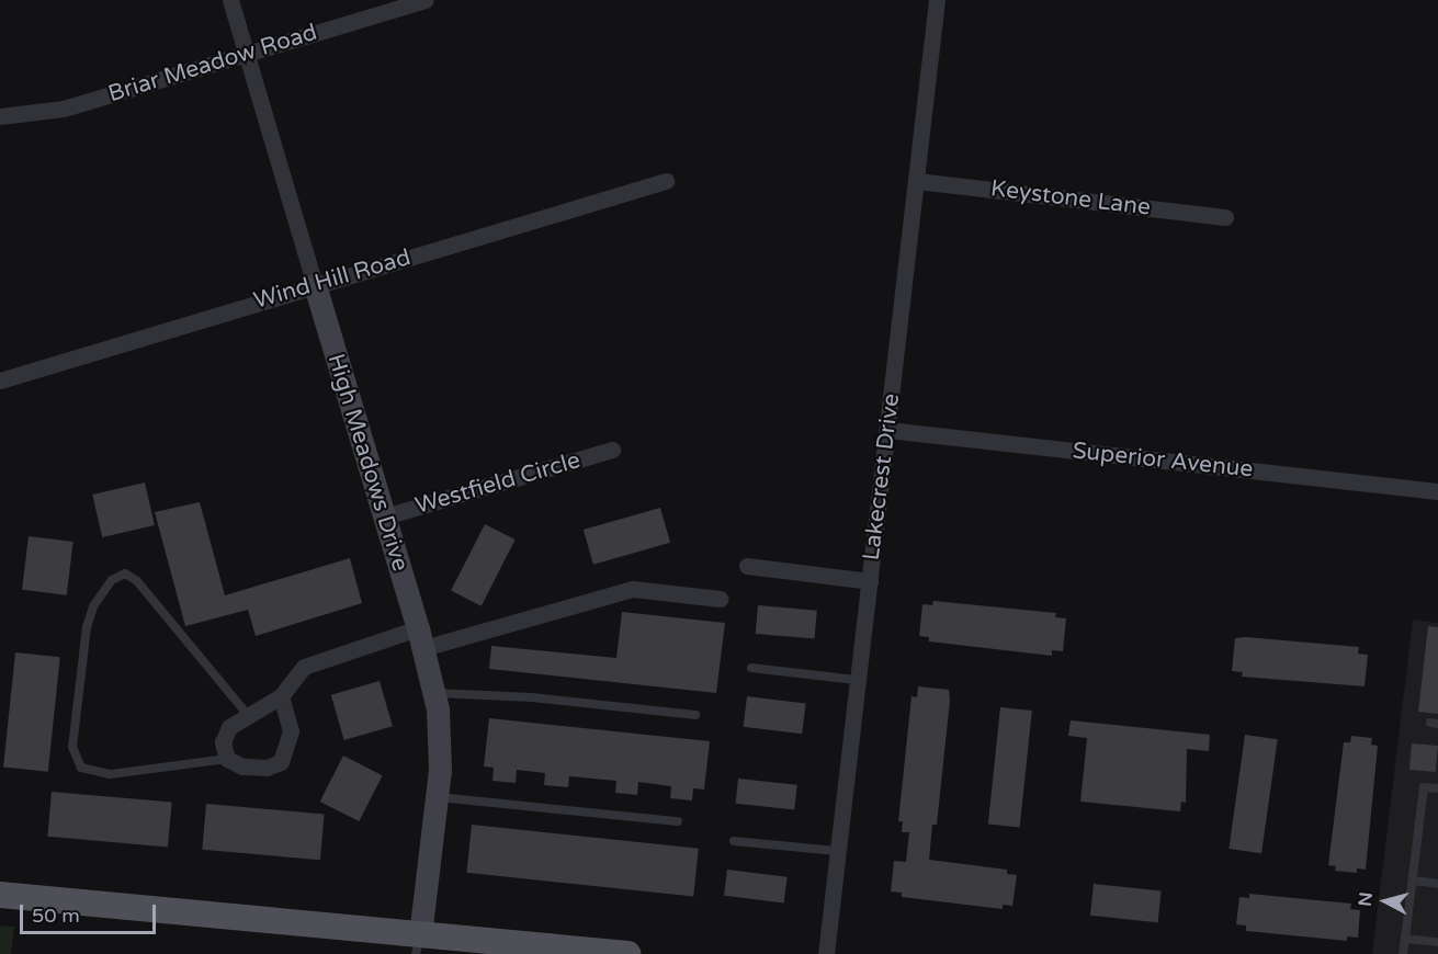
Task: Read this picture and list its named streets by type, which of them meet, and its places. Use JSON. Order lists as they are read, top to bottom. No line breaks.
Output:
{"streets":{"street":["Briar Meadow Road","Keystone Lane","Wind Hill Road","Superior Avenue","High Meadows Drive","Lakecrest Drive","Westfield Circle"]},"crossings":[["Briar Meadow Road","High Meadows Drive"],["Keystone Lane","Lakecrest Drive"],["Wind Hill Road","High Meadows Drive"],["Superior Avenue","Lakecrest Drive"],["High Meadows Drive","Westfield Circle"]],"scale_bar":"50 m","north":"left"}
